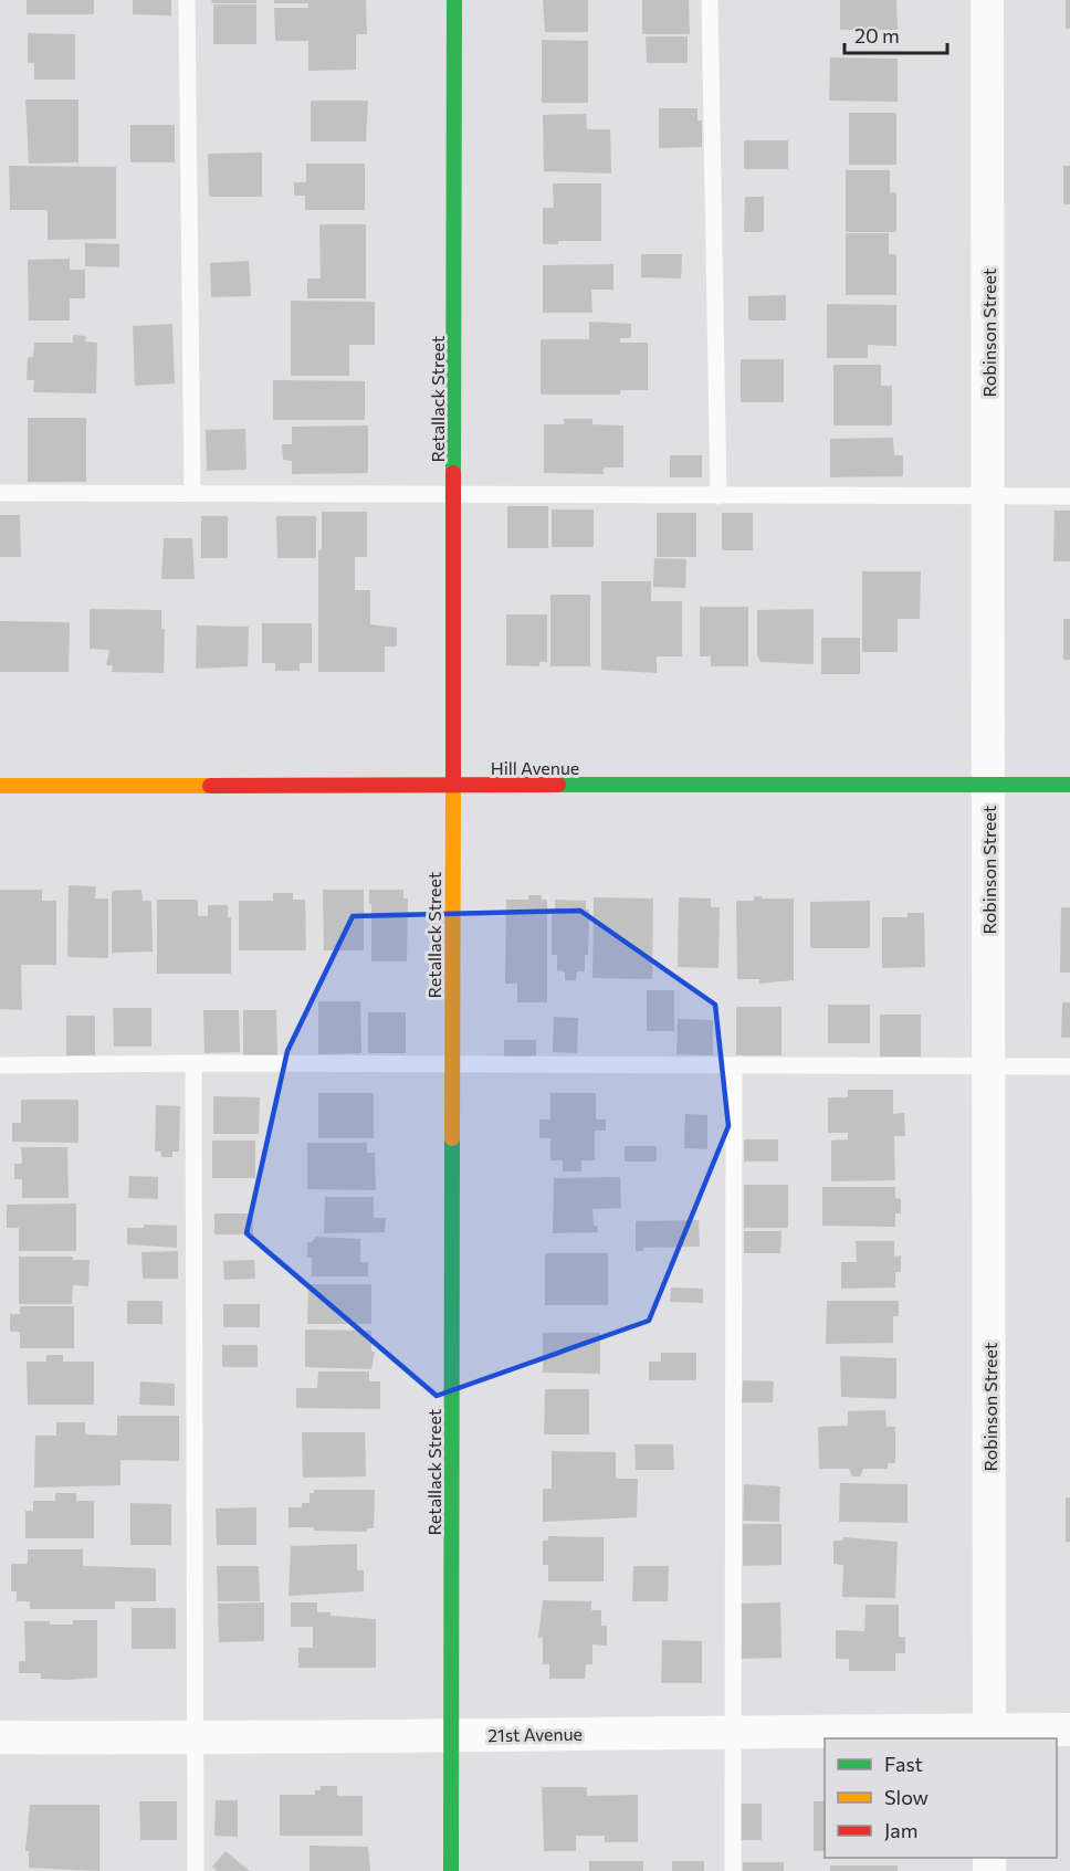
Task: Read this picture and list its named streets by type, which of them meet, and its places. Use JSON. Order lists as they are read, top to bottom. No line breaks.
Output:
{"streets":{"street":["Robinson Street","Retallack Street","Hill Avenue","21st Avenue"]},"crossings":[["Robinson Street","Hill Avenue"],["Robinson Street","21st Avenue"],["Retallack Street","Hill Avenue"],["Retallack Street","21st Avenue"]],"legend":["Fast","Slow","Jam"],"scale_bar":"20 m"}
